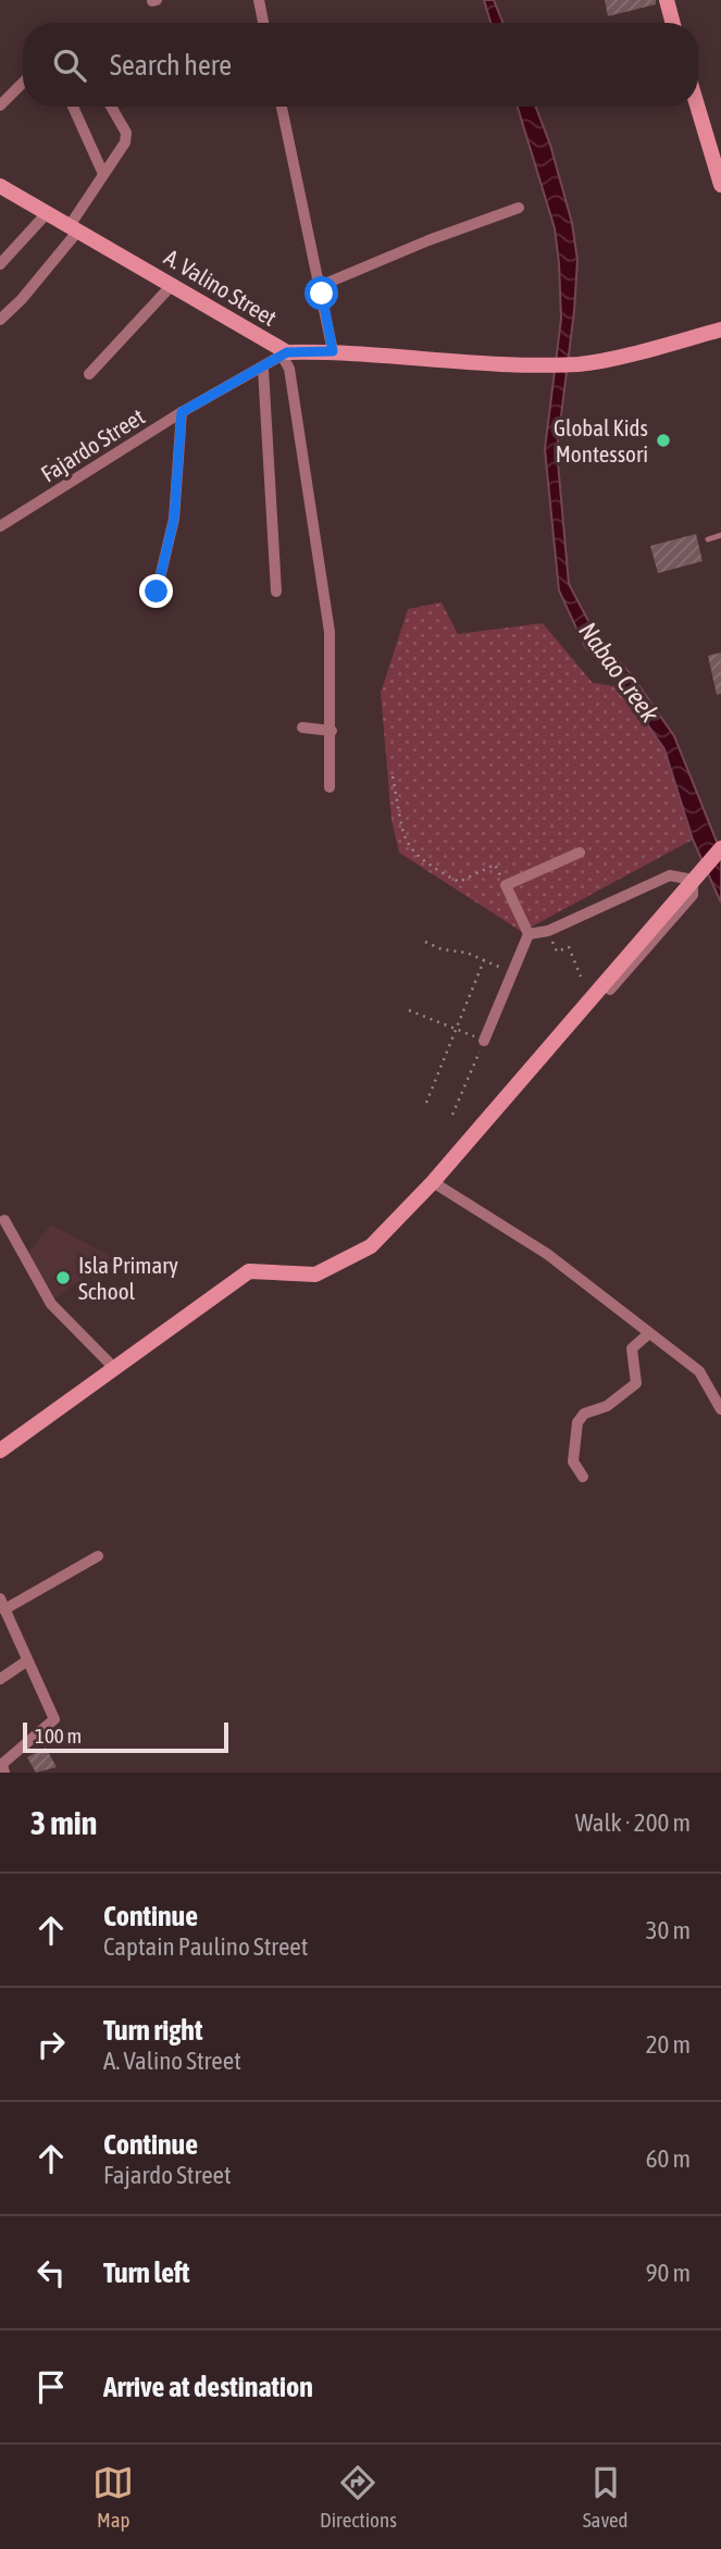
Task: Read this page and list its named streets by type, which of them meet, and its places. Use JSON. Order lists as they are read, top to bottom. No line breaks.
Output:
{"streets":{"street":["A. Valino Street","Fajardo Street"]},"crossings":[["A. Valino Street","Fajardo Street"]],"water":["Nabao Creek"],"places":["Global Kids Montessori","Isla Primary School"],"scale_bar":"100 m","page":{"search":"Search here","scale":"100 m","heading":["3 min","Walk · 200 m"],"list":[["Continue","Captain Paulino Street","30 m"],["Turn right","A. Valino Street","20 m"],["Continue","Fajardo Street","60 m"],["Turn left","90 m"],"Arrive at destination"],"nav":["Map","Directions","Saved"]}}
